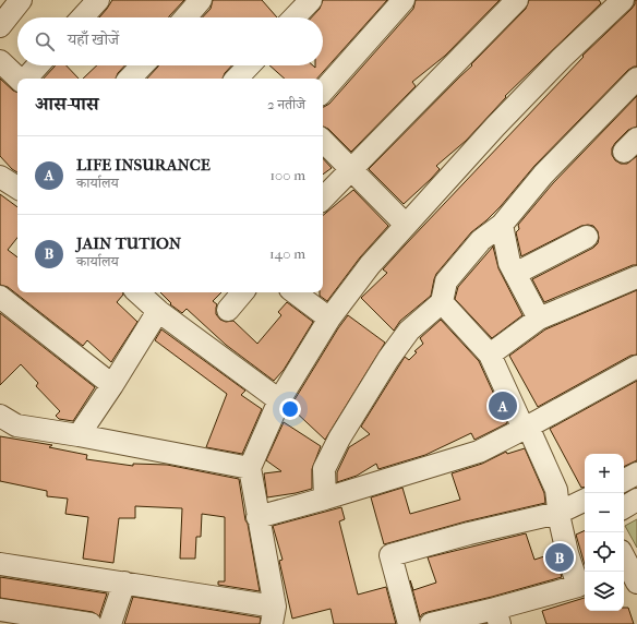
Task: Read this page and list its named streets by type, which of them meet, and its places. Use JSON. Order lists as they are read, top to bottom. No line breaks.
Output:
{"page":{"search":"यहाँ खोजें","heading":["आस-पास","2 नतीजे"],"list":[{"mark":"A","name":"LIFE INSURANCE","note":"कार्यालय","value":"100 m"},{"mark":"B","name":"JAIN TUTION","note":"कार्यालय","value":"140 m"}],"pins":["A","B"],"map_buttons":["+","−"]}}
